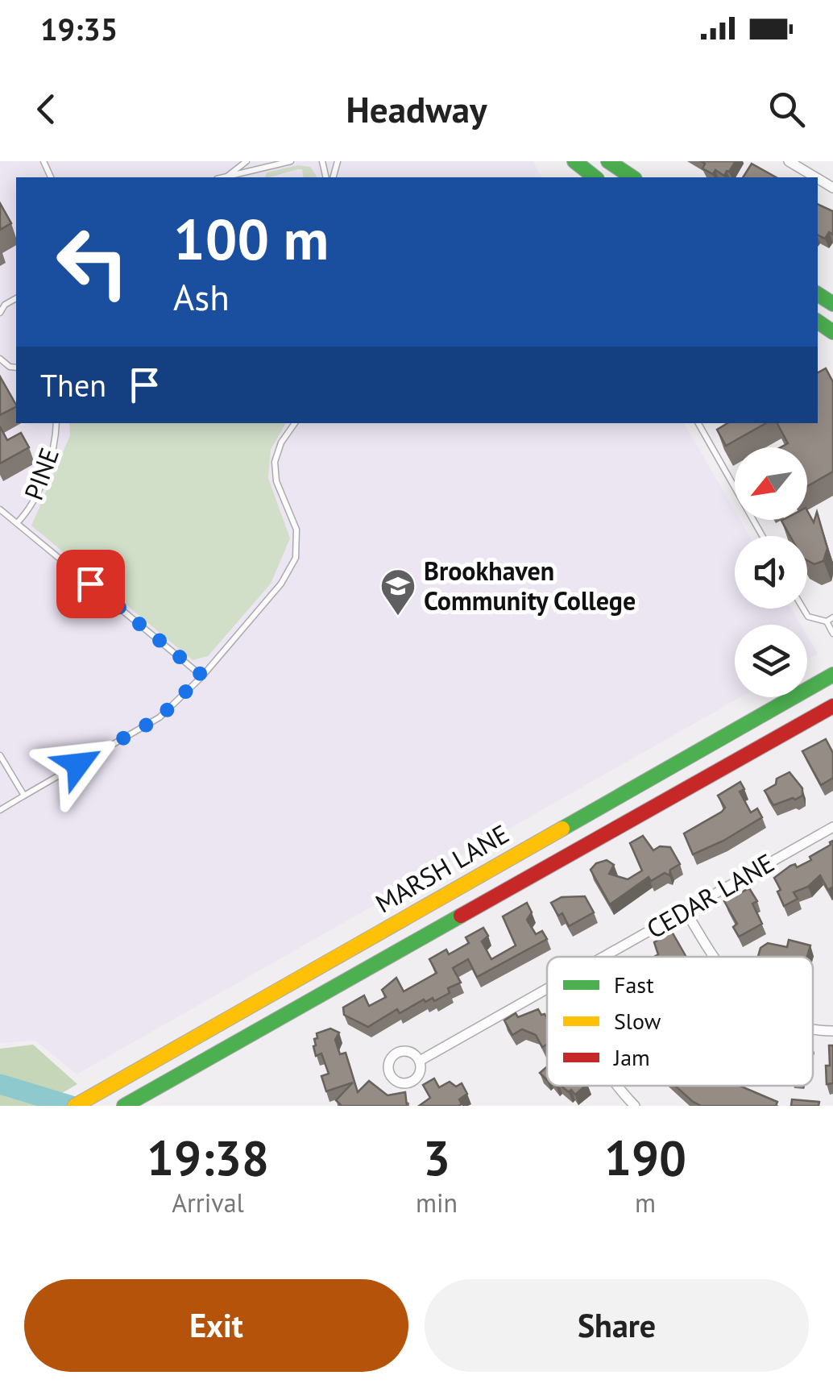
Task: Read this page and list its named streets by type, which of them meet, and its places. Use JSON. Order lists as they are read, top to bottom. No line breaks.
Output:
{"streets":{"main road":["MARSH LANE"],"street":["CEDAR LANE"],"lane":["PINE"]},"places":{"school or university":["Brookhaven Community College"]},"legend":["Fast","Slow","Jam"],"north":"bottom left","page":{"status":"19:35","header":"Headway","turn":["100 m","Ash"],"then":"Then","eta":["19:38","Arrival","3","min","190","m"],"buttons":["Exit","Share"]}}
